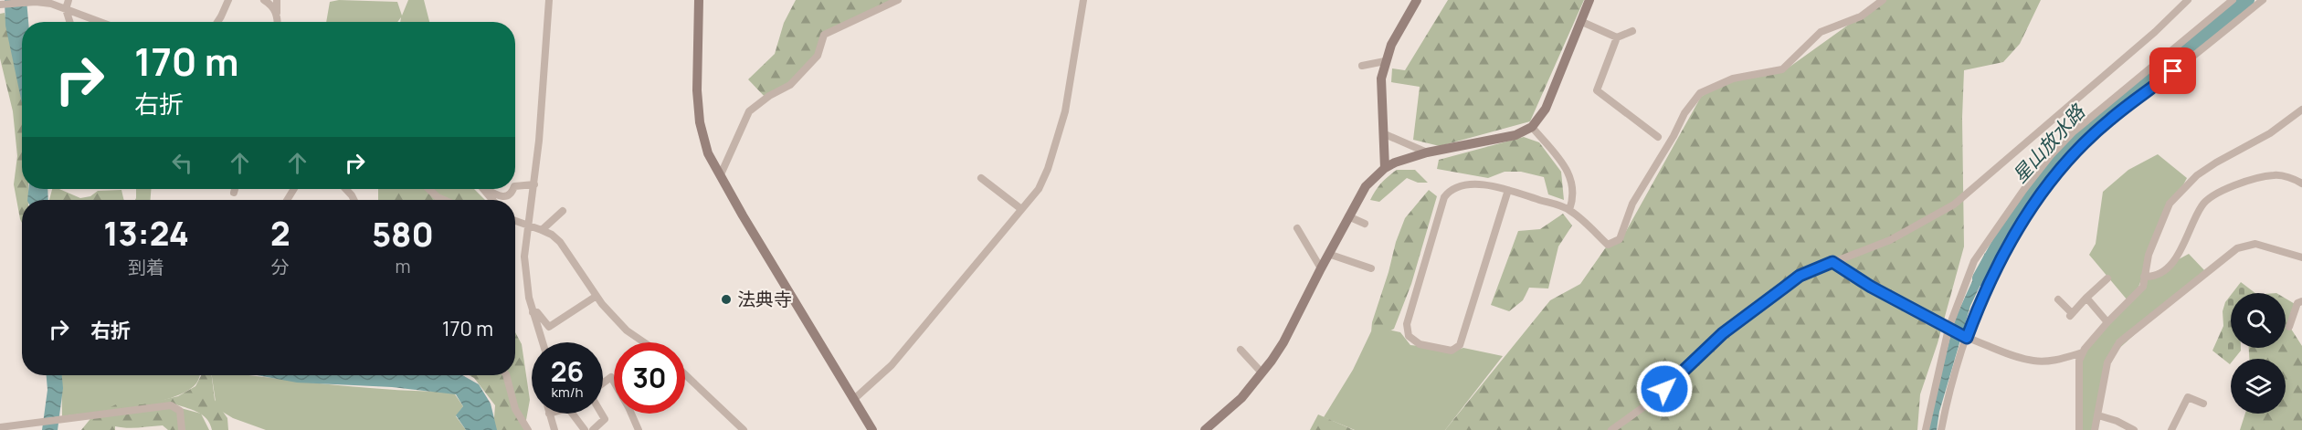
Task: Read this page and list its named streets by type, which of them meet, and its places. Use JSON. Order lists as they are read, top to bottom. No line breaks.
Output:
{"water":["星山放水路"],"places":["法典寺"],"page":{"turn":["170 m","右折"],"eta":["13:24","到着","2","分","580","m"],"list":[{"name":"右折","value":"170 m"}],"speed":"26 km/h","limit":"30"}}
